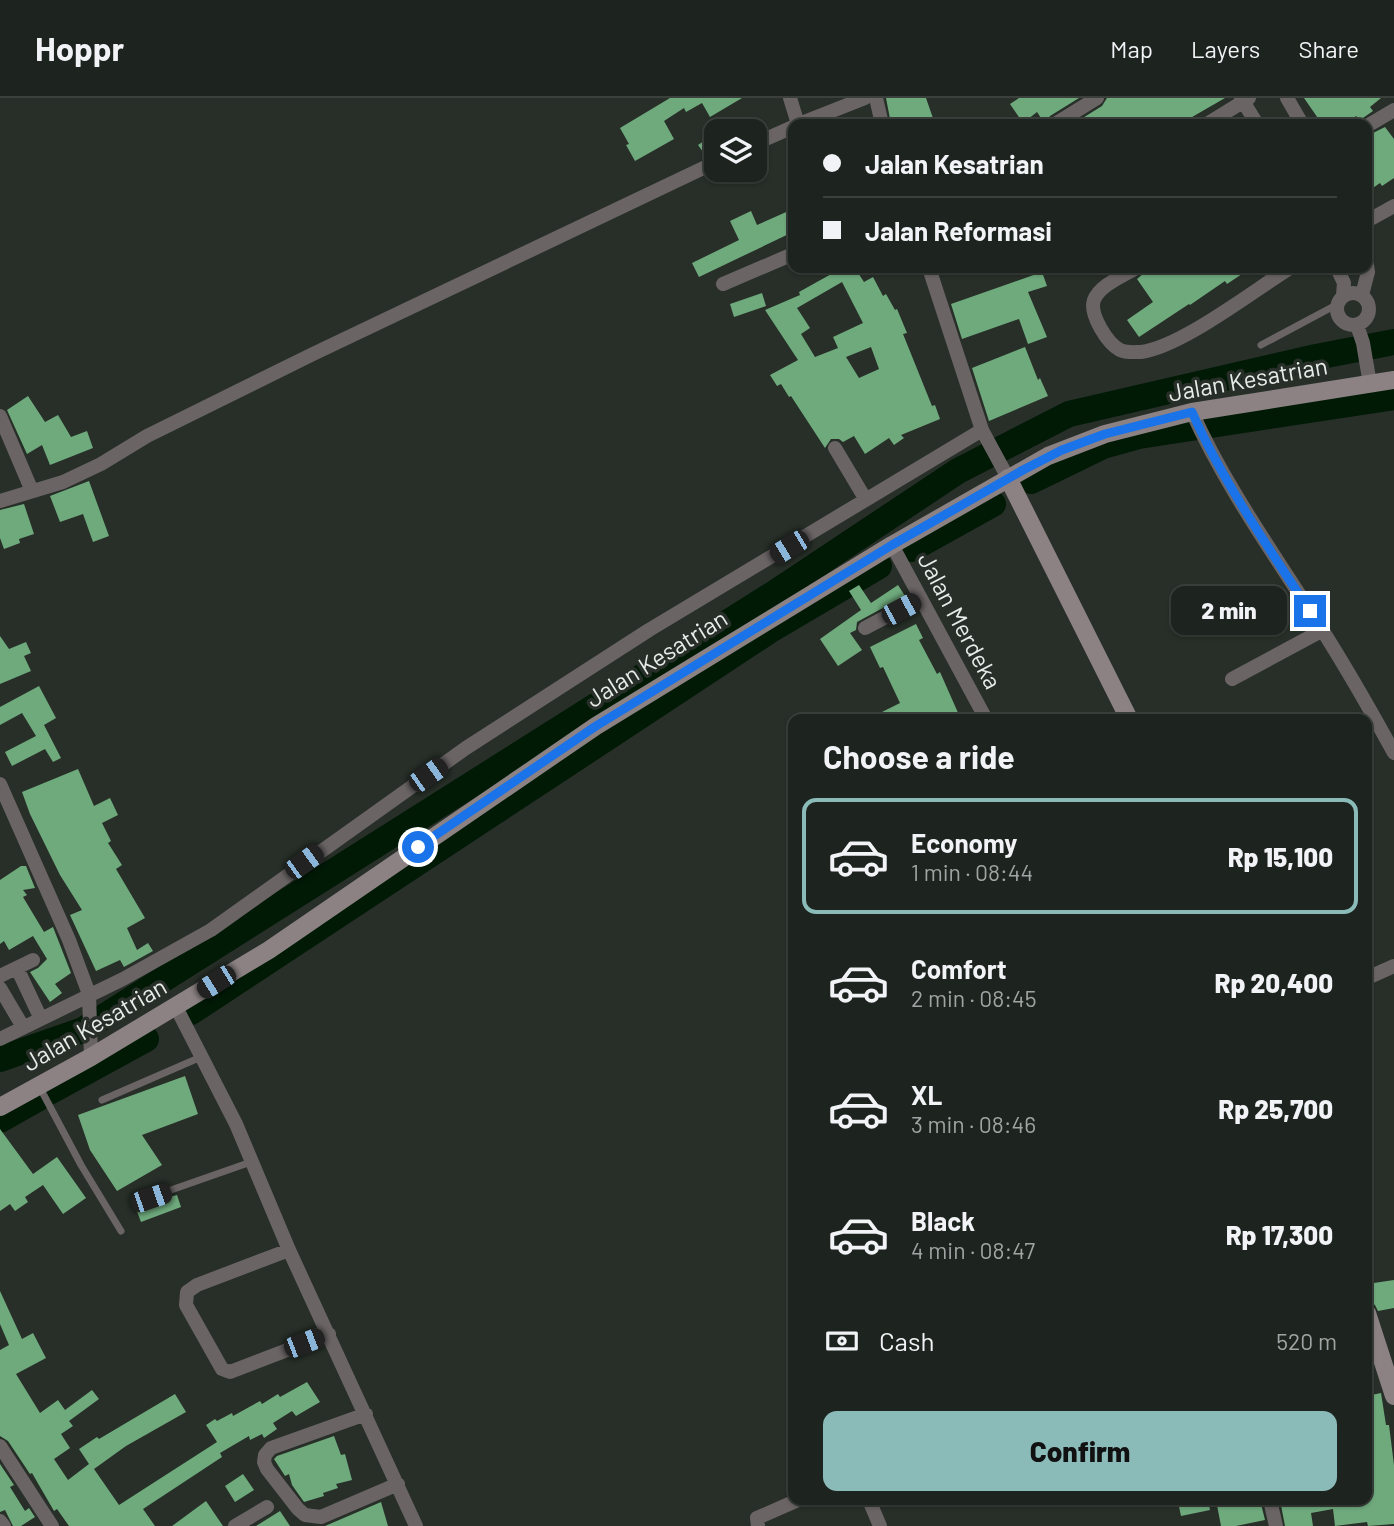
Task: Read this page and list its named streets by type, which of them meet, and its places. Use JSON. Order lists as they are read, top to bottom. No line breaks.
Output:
{"streets":{"street":["Jalan Kesatrian","Jalan Merdeka"]},"crossings":[["Jalan Kesatrian","Jalan Merdeka"]],"page":{"header":"Hoppr","nav":["Map","Layers","Share"],"banner":["Jalan Kesatrian","Jalan Reformasi"],"bubble":"2 min","heading":"Choose a ride","list":[{"name":"Economy","note":"1 min · 08:44","value":"Rp 15,100"},{"name":"Comfort","note":"2 min · 08:45","value":"Rp 20,400"},{"name":"XL","note":"3 min · 08:46","value":"Rp 25,700"},{"name":"Black","note":"4 min · 08:47","value":"Rp 17,300"}],"pay":["Cash","520 m"],"buttons":"Confirm"}}
